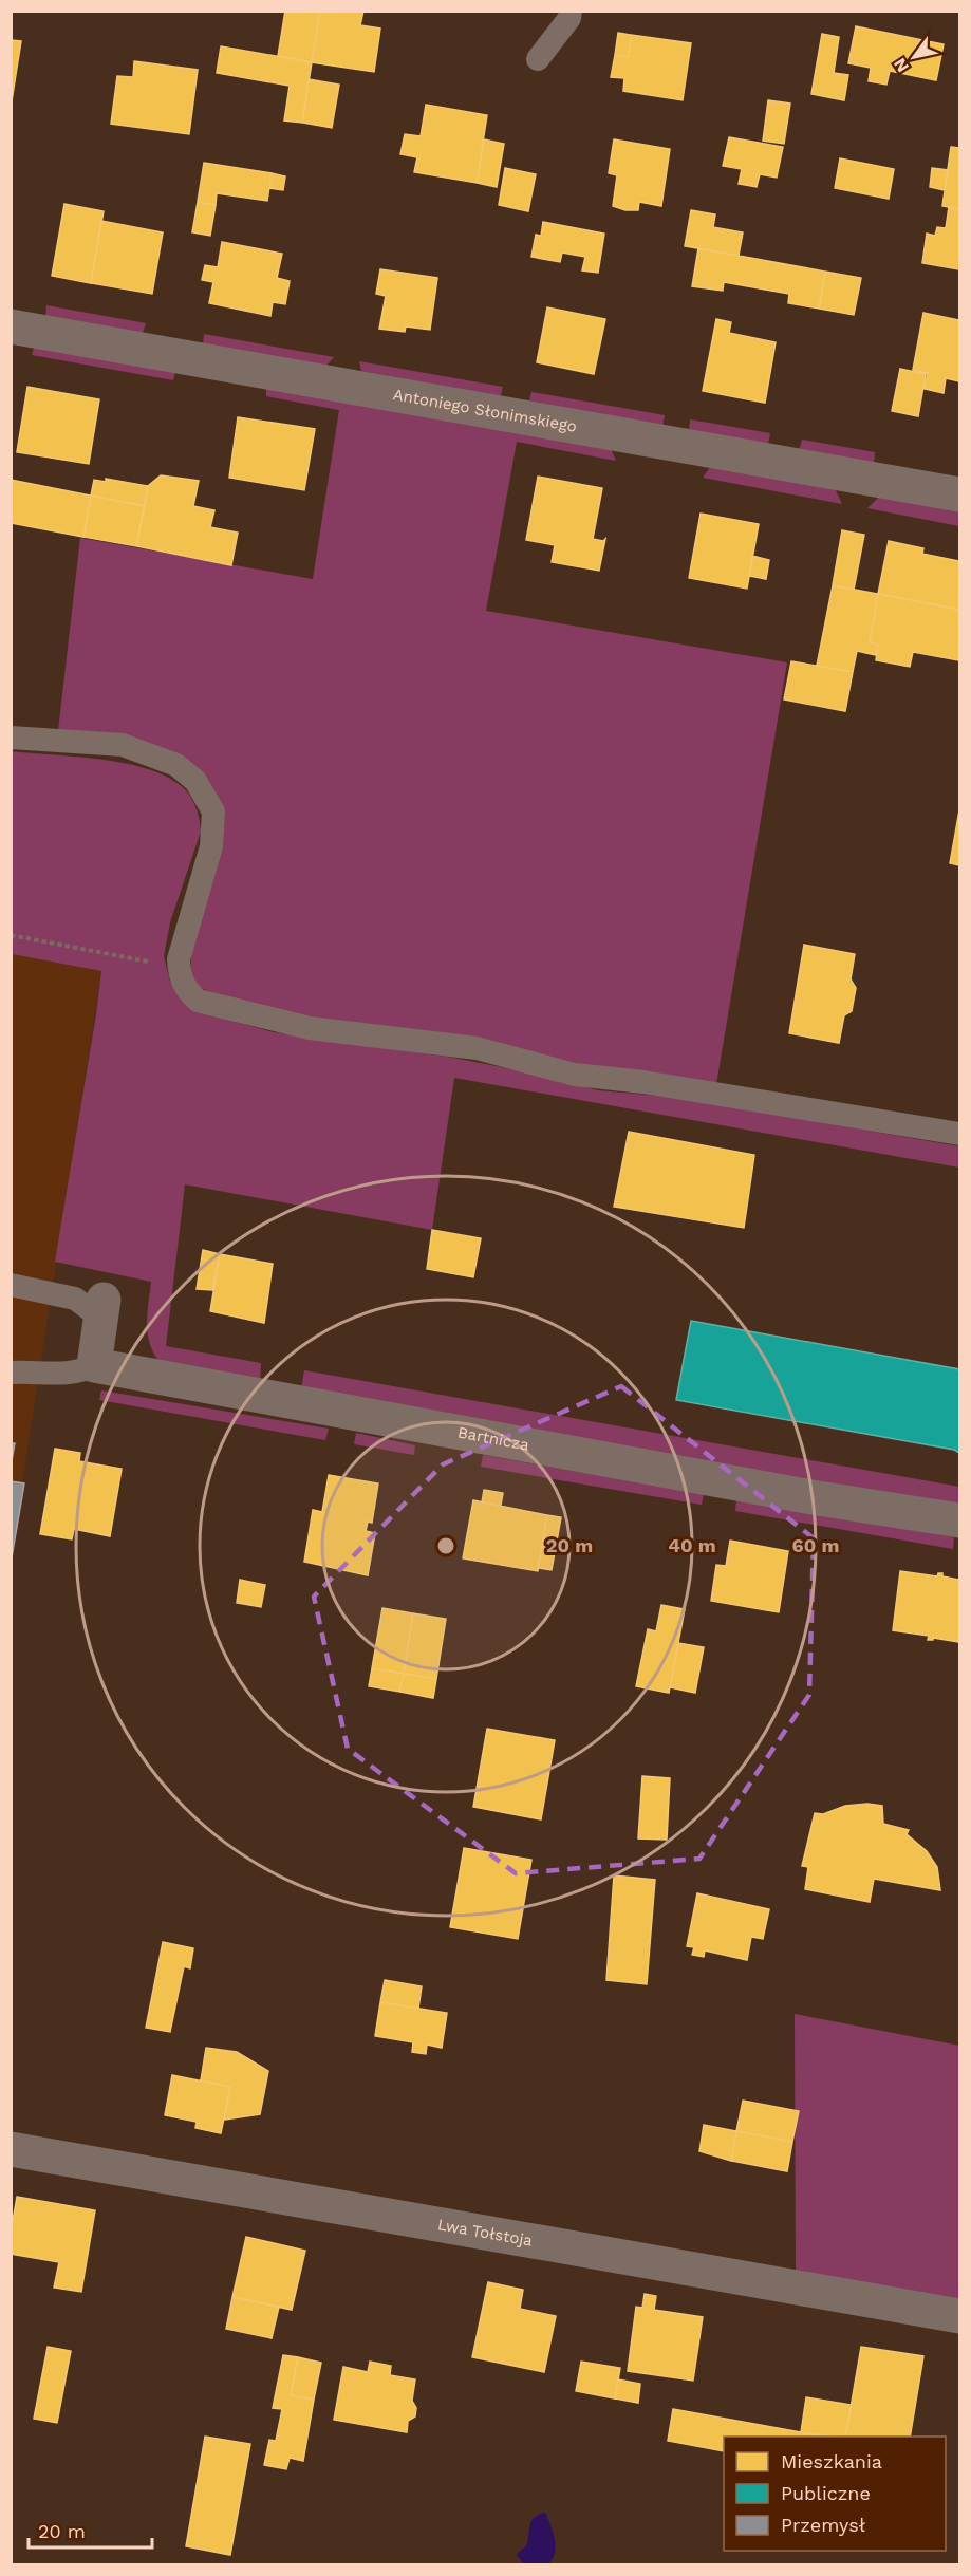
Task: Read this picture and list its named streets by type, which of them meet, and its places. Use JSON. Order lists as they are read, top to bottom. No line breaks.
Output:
{"streets":{"street":["Antoniego Słonimskiego","Bartnicza","Lwa Tołstoja"]},"legend":["Mieszkania","Publiczne","Przemysł"],"scale_bar":"20 m","north":"bottom left","rings":["20 m","40 m","60 m"]}
